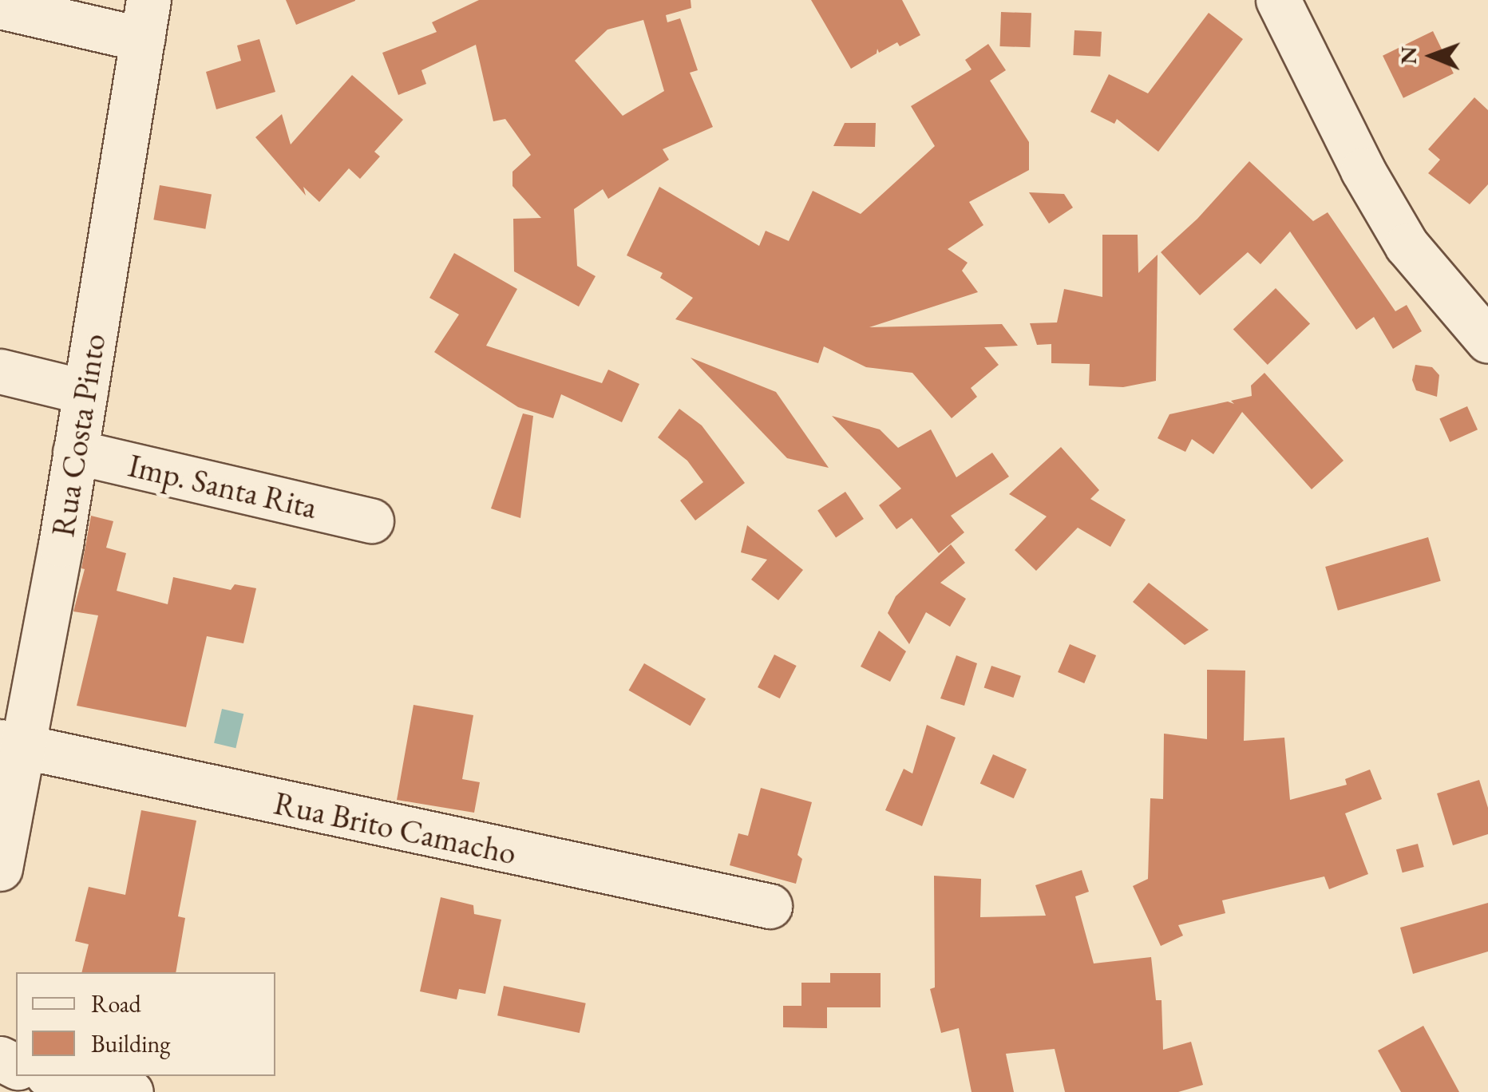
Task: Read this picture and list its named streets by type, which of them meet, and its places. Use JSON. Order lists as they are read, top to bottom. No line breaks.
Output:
{"streets":{"street":["Rua Costa Pinto","Imp. Santa Rita","Rua Brito Camacho"]},"crossings":[["Rua Costa Pinto","Imp. Santa Rita"],["Rua Costa Pinto","Rua Brito Camacho"]],"legend":["Road","Building"],"north":"left"}
